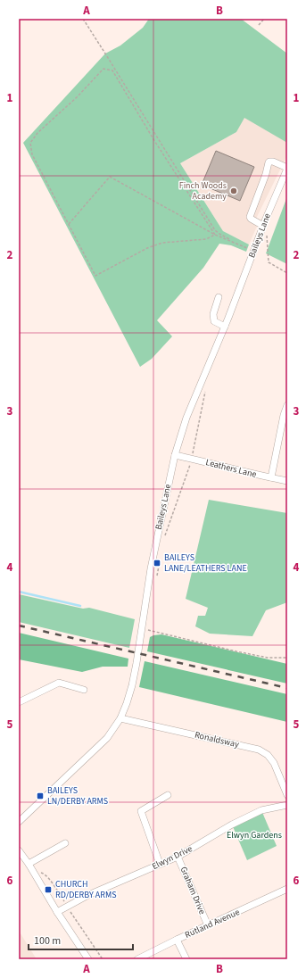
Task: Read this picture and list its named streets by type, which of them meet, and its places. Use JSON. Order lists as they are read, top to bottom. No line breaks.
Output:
{"streets":{"street":["Baileys Lane","Leathers Lane","Ronaldsway","Elwyn Drive","Graham Drive","Rutland Avenue"]},"crossings":[["Baileys Lane","Leathers Lane"],["Baileys Lane","Ronaldsway"],["Elwyn Drive","Graham Drive"],["Graham Drive","Rutland Avenue"]],"parks":["Elwyn Gardens"],"places":{"other":["Finch Woods Academy"],"transit":["BAILEYS LANE/LEATHERS LANE","BAILEYS LN/DERBY ARMS","CHURCH RD/DERBY ARMS"]},"scale_bar":"100 m","grid":{"columns":["A","B"],"rows":["1","2","3","4","5","6"]}}
